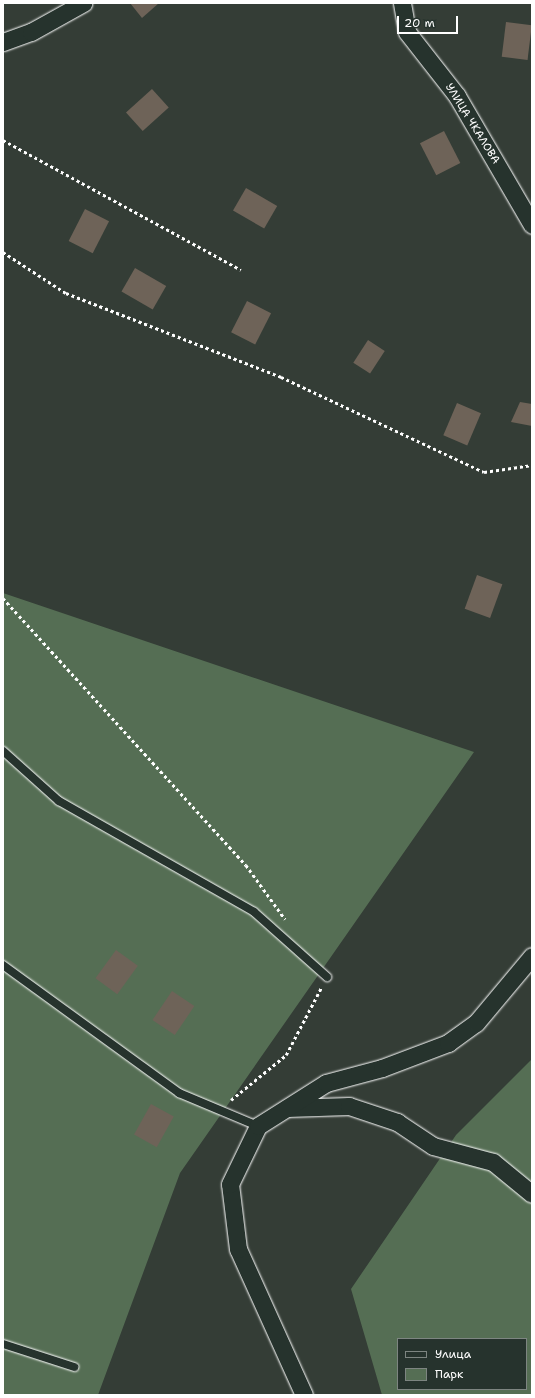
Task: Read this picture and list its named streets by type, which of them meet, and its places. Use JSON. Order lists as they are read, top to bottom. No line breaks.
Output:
{"streets":{"street":["УЛИЦА ЧКАЛОВА"]},"legend":["Улица","Парк"],"scale_bar":"20 m"}
